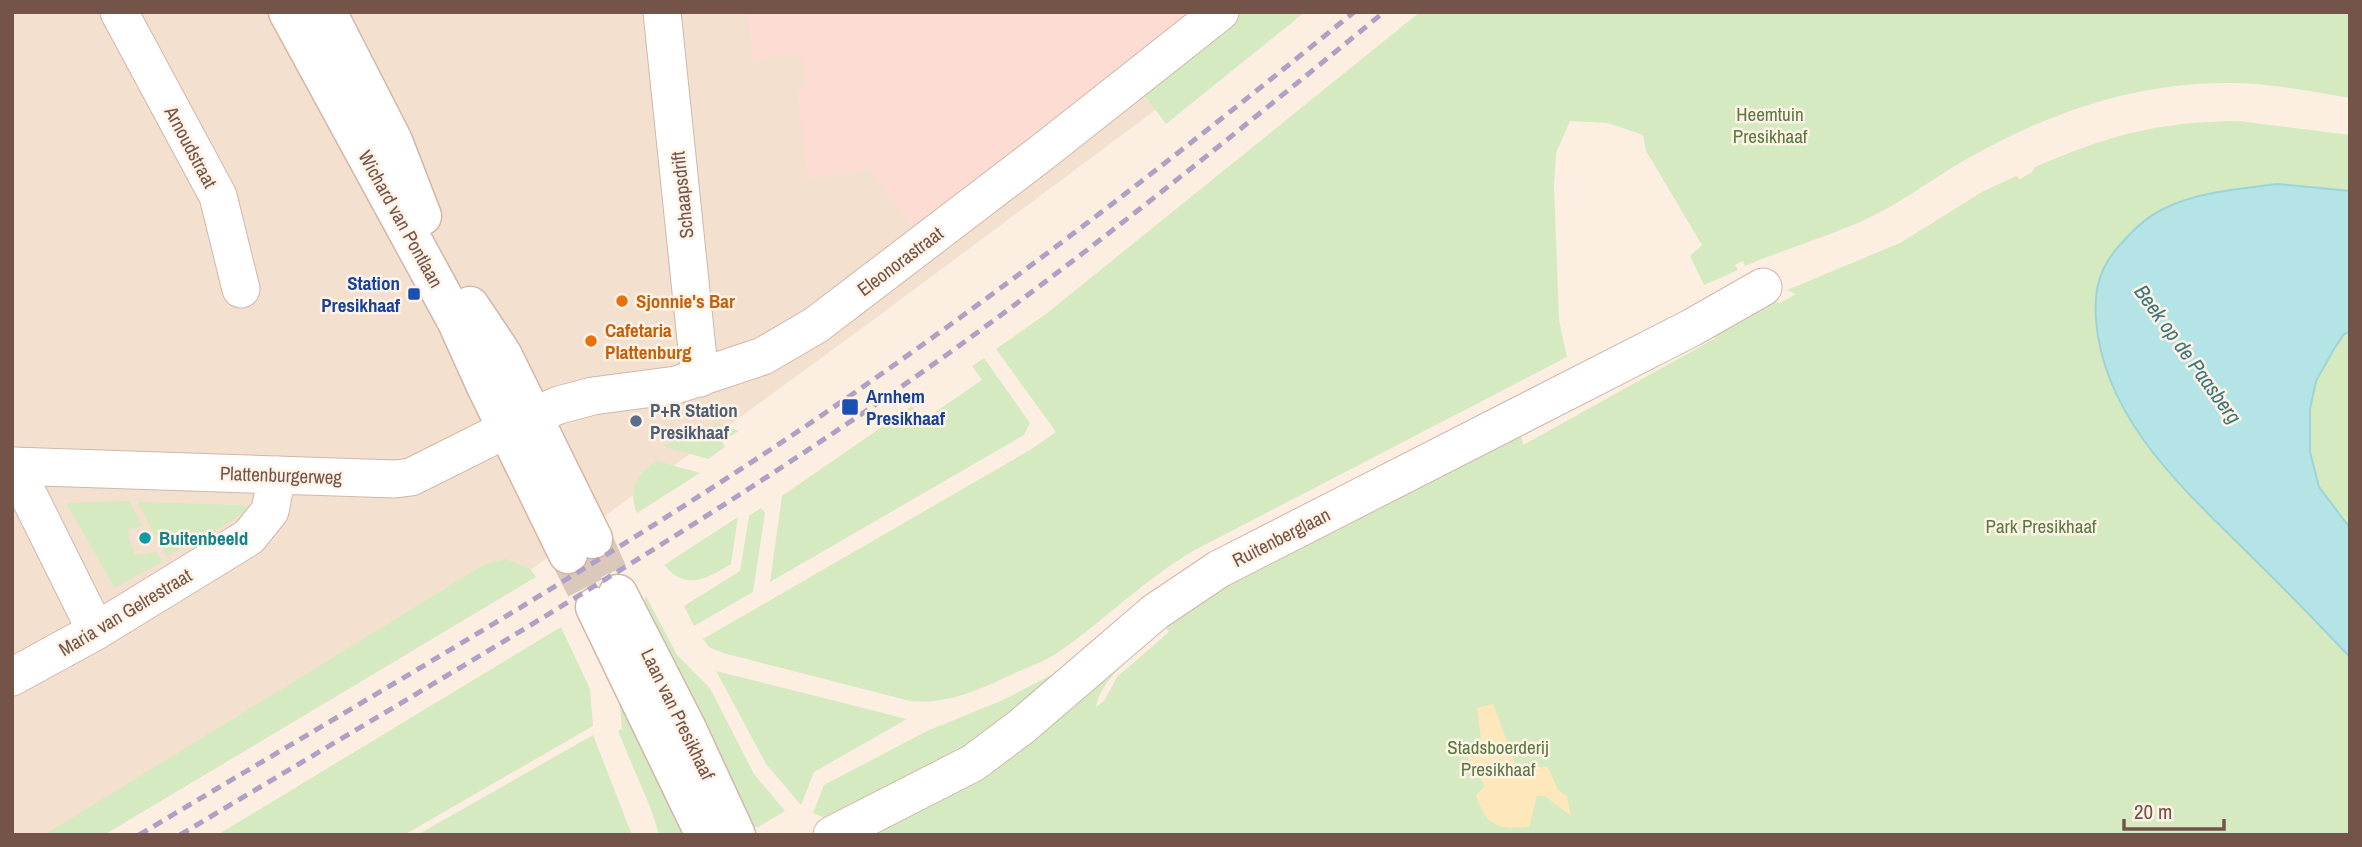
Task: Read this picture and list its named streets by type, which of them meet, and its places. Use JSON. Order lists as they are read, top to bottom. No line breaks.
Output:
{"streets":{"street":["Arnoudstraat","Schaapsdrift","Wichard van Pontlaan","Eleonorastraat","Plattenburgerweg","Ruitenberglaan","Maria van Gelrestraat","Laan van Presikhaaf"]},"crossings":[["Schaapsdrift","Eleonorastraat"],["Wichard van Pontlaan","Eleonorastraat"],["Wichard van Pontlaan","Plattenburgerweg"],["Eleonorastraat","Plattenburgerweg"],["Plattenburgerweg","Maria van Gelrestraat"]],"water":["Beek op de Paasberg"],"parks":["Heemtuin Presikhaaf","Park Presikhaaf","Stadsboerderij Presikhaaf"],"places":{"transit":["Station Presikhaaf","Arnhem Presikhaaf"],"other":["Sjonnie's Bar","Cafetaria Plattenburg","P+R Station Presikhaaf","Buitenbeeld"]},"scale_bar":"20 m"}
